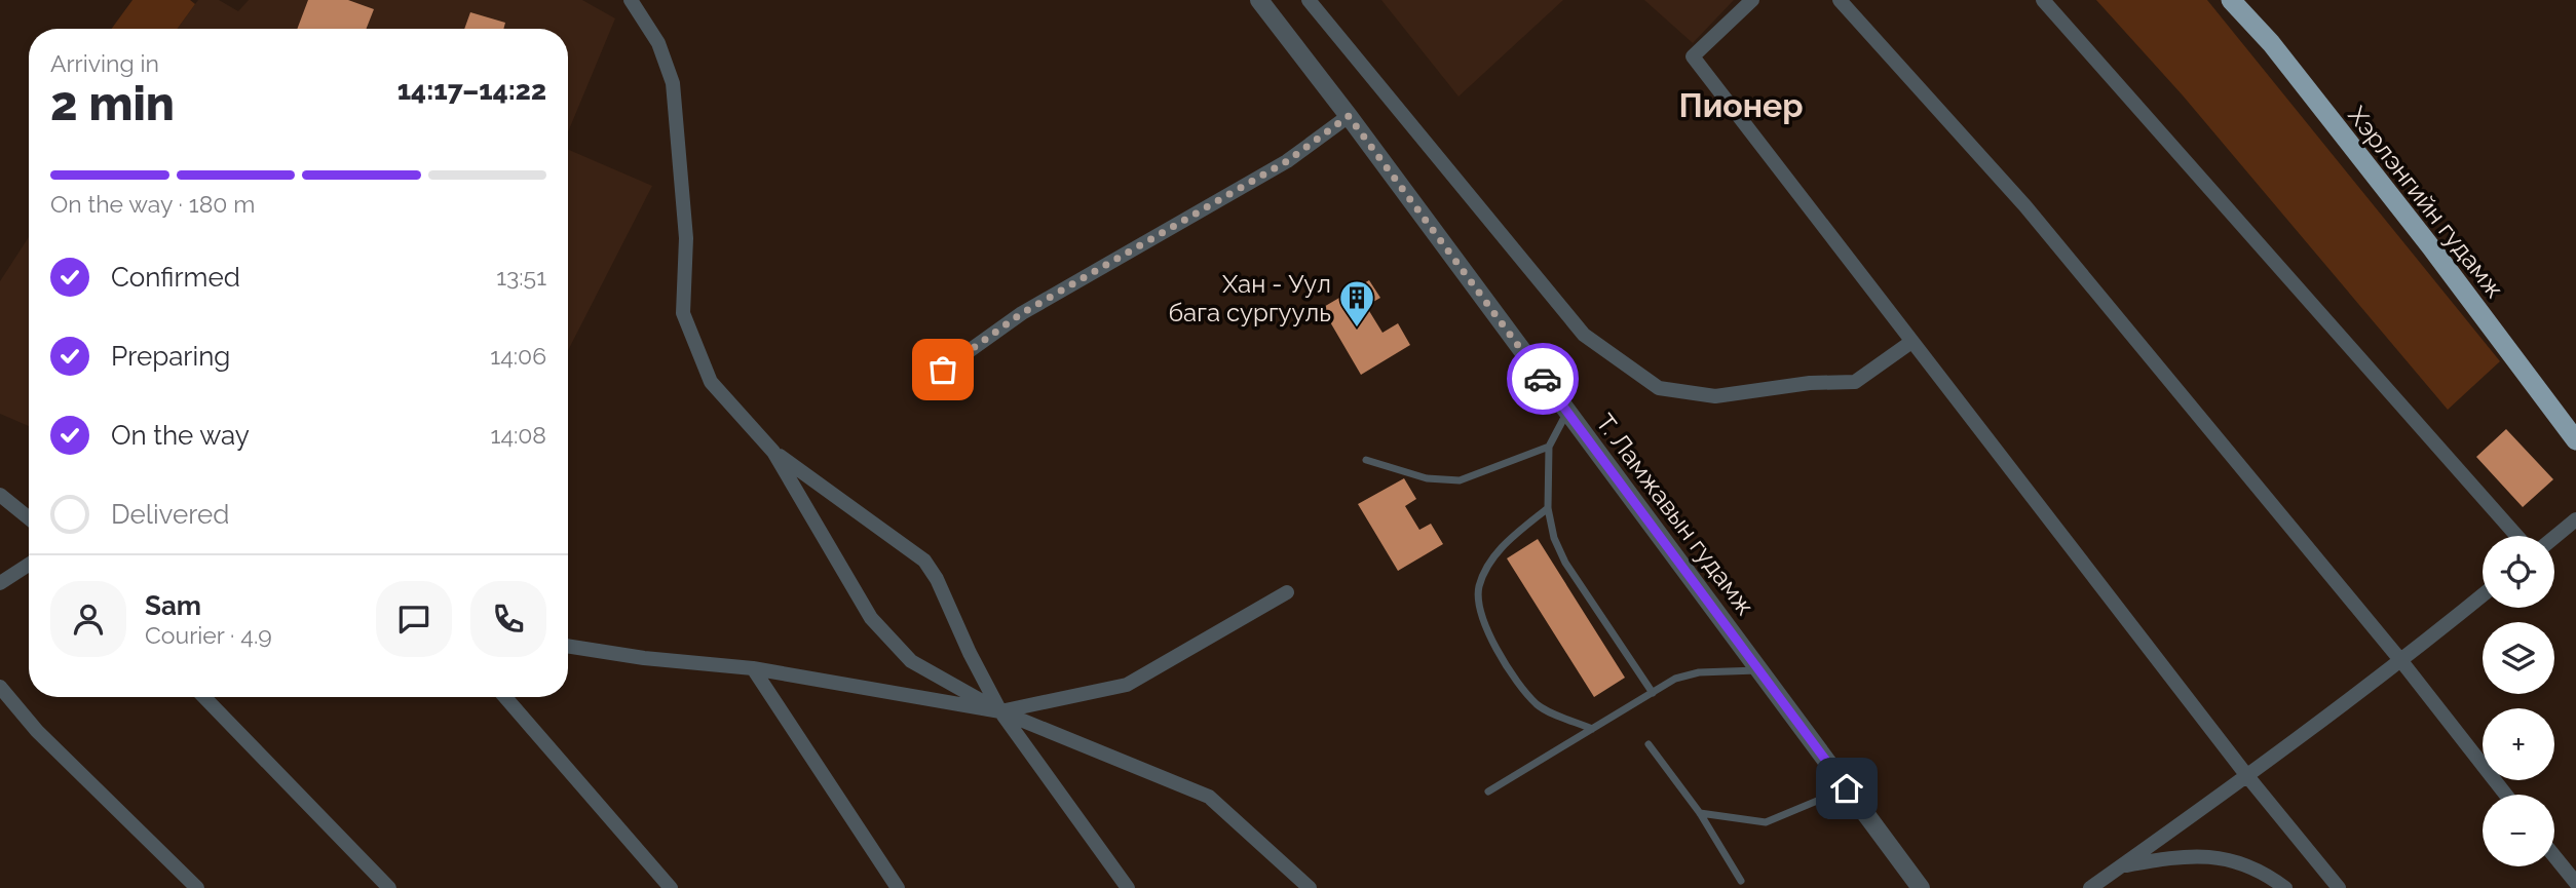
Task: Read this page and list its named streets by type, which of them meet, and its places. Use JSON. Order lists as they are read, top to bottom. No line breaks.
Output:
{"streets":{"highway":["Хэрлэнгийн гудамж"],"street":["Т. Ламжавын гудамж"]},"districts":["Пионер"],"places":{"building":["Хан - Уул бага сургууль"]},"page":{"heading":["2 min","Arriving in","14:17–14:22"],"panel":["Sam","Courier · 4.9"],"bar":"On the way · 180 m","list":[["Confirmed","13:51"],["Preparing","14:06"],["On the way","14:08"],"Delivered"],"map_buttons":["+","−"]}}
